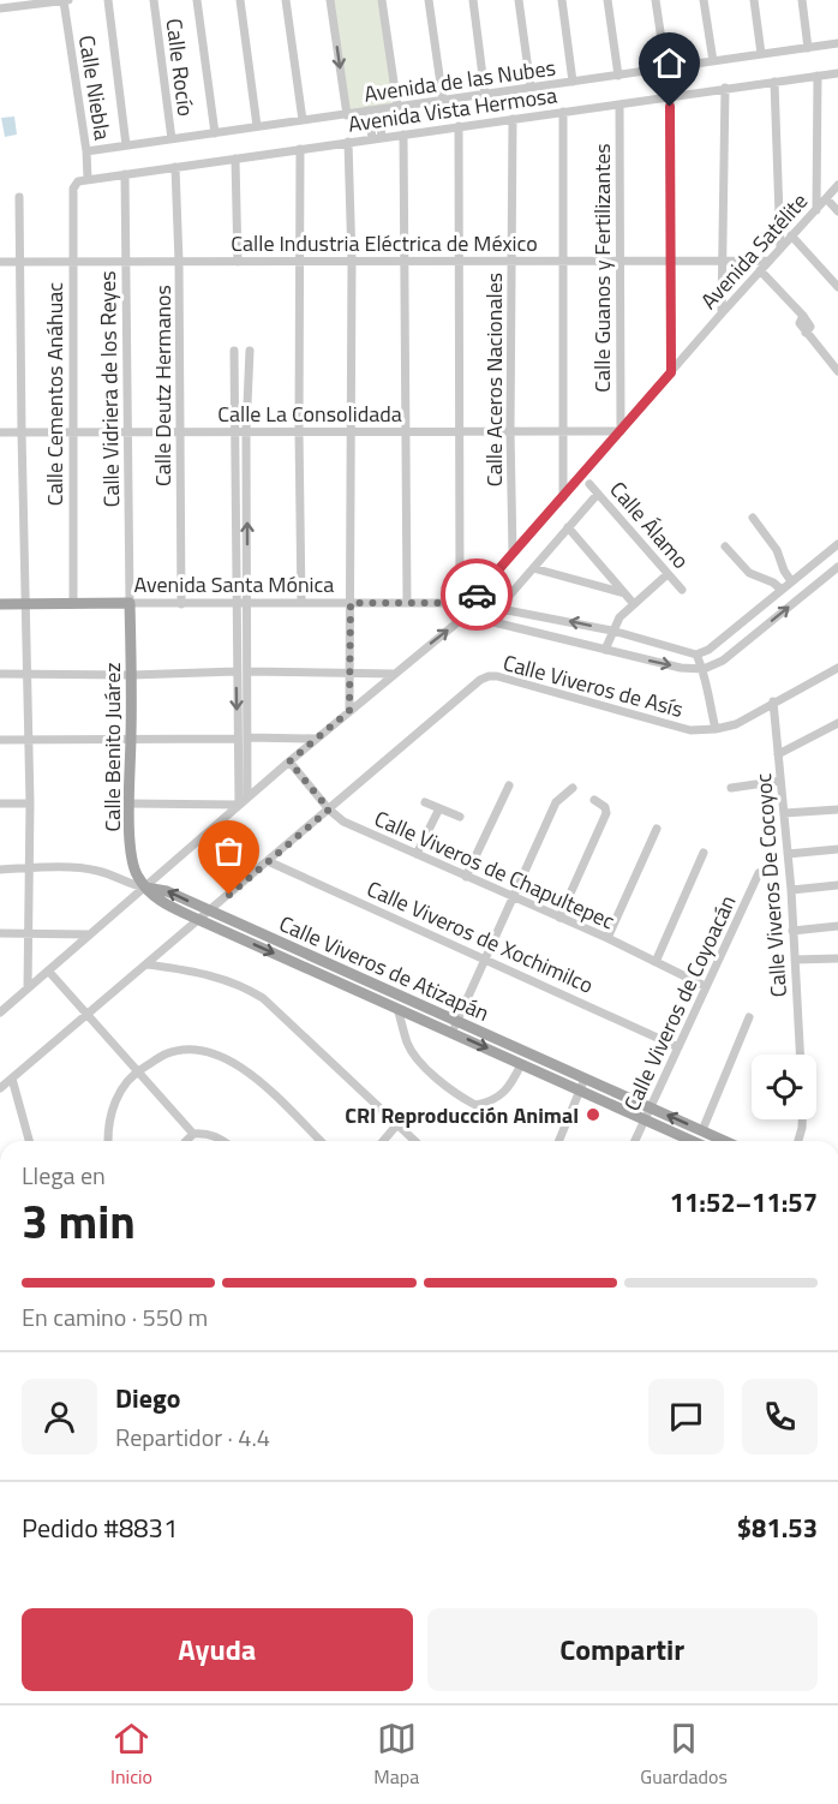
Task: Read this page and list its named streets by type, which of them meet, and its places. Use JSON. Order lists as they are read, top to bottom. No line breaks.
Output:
{"streets":{"main road":["Avenida Santa Mónica","Calle Benito Juárez","Calle Viveros de Atizapán"],"street":["Calle Rocío","Avenida de las Nubes","Calle Niebla","Avenida Vista Hermosa","Calle Industria Eléctrica de México","Avenida Satélite","Calle Guanos y Fertilizantes","Calle Aceros Nacionales","Calle Deutz Hermanos","Calle Vidriera de los Reyes","Calle Cementos Anáhuac","Calle La Consolidada","Calle Álamo","Calle Viveros de Asís","Calle Viveros de Chapultepec","Calle Viveros De Cocoyoc","Calle Viveros de Xochimilco","Calle Viveros de Coyoacán"]},"crossings":[["Calle Rocío","Avenida de las Nubes"],["Avenida de las Nubes","Calle Niebla"],["Calle Niebla","Avenida Vista Hermosa"],["Avenida Vista Hermosa","Calle Guanos y Fertilizantes"],["Avenida Vista Hermosa","Calle Aceros Nacionales"],["Avenida Vista Hermosa","Calle Deutz Hermanos"],["Avenida Vista Hermosa","Calle Vidriera de los Reyes"],["Avenida Vista Hermosa","Calle Cementos Anáhuac"],["Calle Industria Eléctrica de México","Avenida Satélite"],["Calle Industria Eléctrica de México","Calle Guanos y Fertilizantes"],["Calle Industria Eléctrica de México","Calle Aceros Nacionales"],["Calle Industria Eléctrica de México","Calle Deutz Hermanos"],["Calle Industria Eléctrica de México","Calle Vidriera de los Reyes"],["Calle Industria Eléctrica de México","Calle Cementos Anáhuac"],["Avenida Satélite","Calle Guanos y Fertilizantes"],["Avenida Satélite","Calle Aceros Nacionales"],["Avenida Satélite","Calle La Consolidada"],["Avenida Satélite","Avenida Santa Mónica"],["Calle Guanos y Fertilizantes","Calle La Consolidada"],["Calle Aceros Nacionales","Calle La Consolidada"],["Calle Deutz Hermanos","Calle La Consolidada"],["Calle Deutz Hermanos","Avenida Santa Mónica"],["Calle Vidriera de los Reyes","Calle La Consolidada"],["Calle Vidriera de los Reyes","Avenida Santa Mónica"],["Calle Vidriera de los Reyes","Calle Benito Juárez"],["Calle Cementos Anáhuac","Calle La Consolidada"],["Calle Cementos Anáhuac","Avenida Santa Mónica"],["Avenida Santa Mónica","Calle Benito Juárez"],["Calle Viveros de Asís","Calle Viveros de Chapultepec"],["Calle Viveros de Asís","Calle Viveros De Cocoyoc"],["Calle Viveros de Asís","Calle Viveros de Xochimilco"],["Calle Viveros de Asís","Calle Viveros de Atizapán"],["Calle Benito Juárez","Calle Viveros de Atizapán"],["Calle Viveros de Chapultepec","Calle Viveros de Coyoacán"],["Calle Viveros de Xochimilco","Calle Viveros de Coyoacán"],["Calle Viveros de Atizapán","Calle Viveros de Coyoacán"]],"places":["CRI Reproducción Animal"],"page":{"heading":["3 min","Llega en","11:52–11:57"],"panel":["Diego","Repartidor · 4.4","Pedido #8831","$81.53"],"bar":"En camino · 550 m","buttons":["Ayuda","Compartir"],"tabs":["Inicio","Mapa","Guardados"]}}
